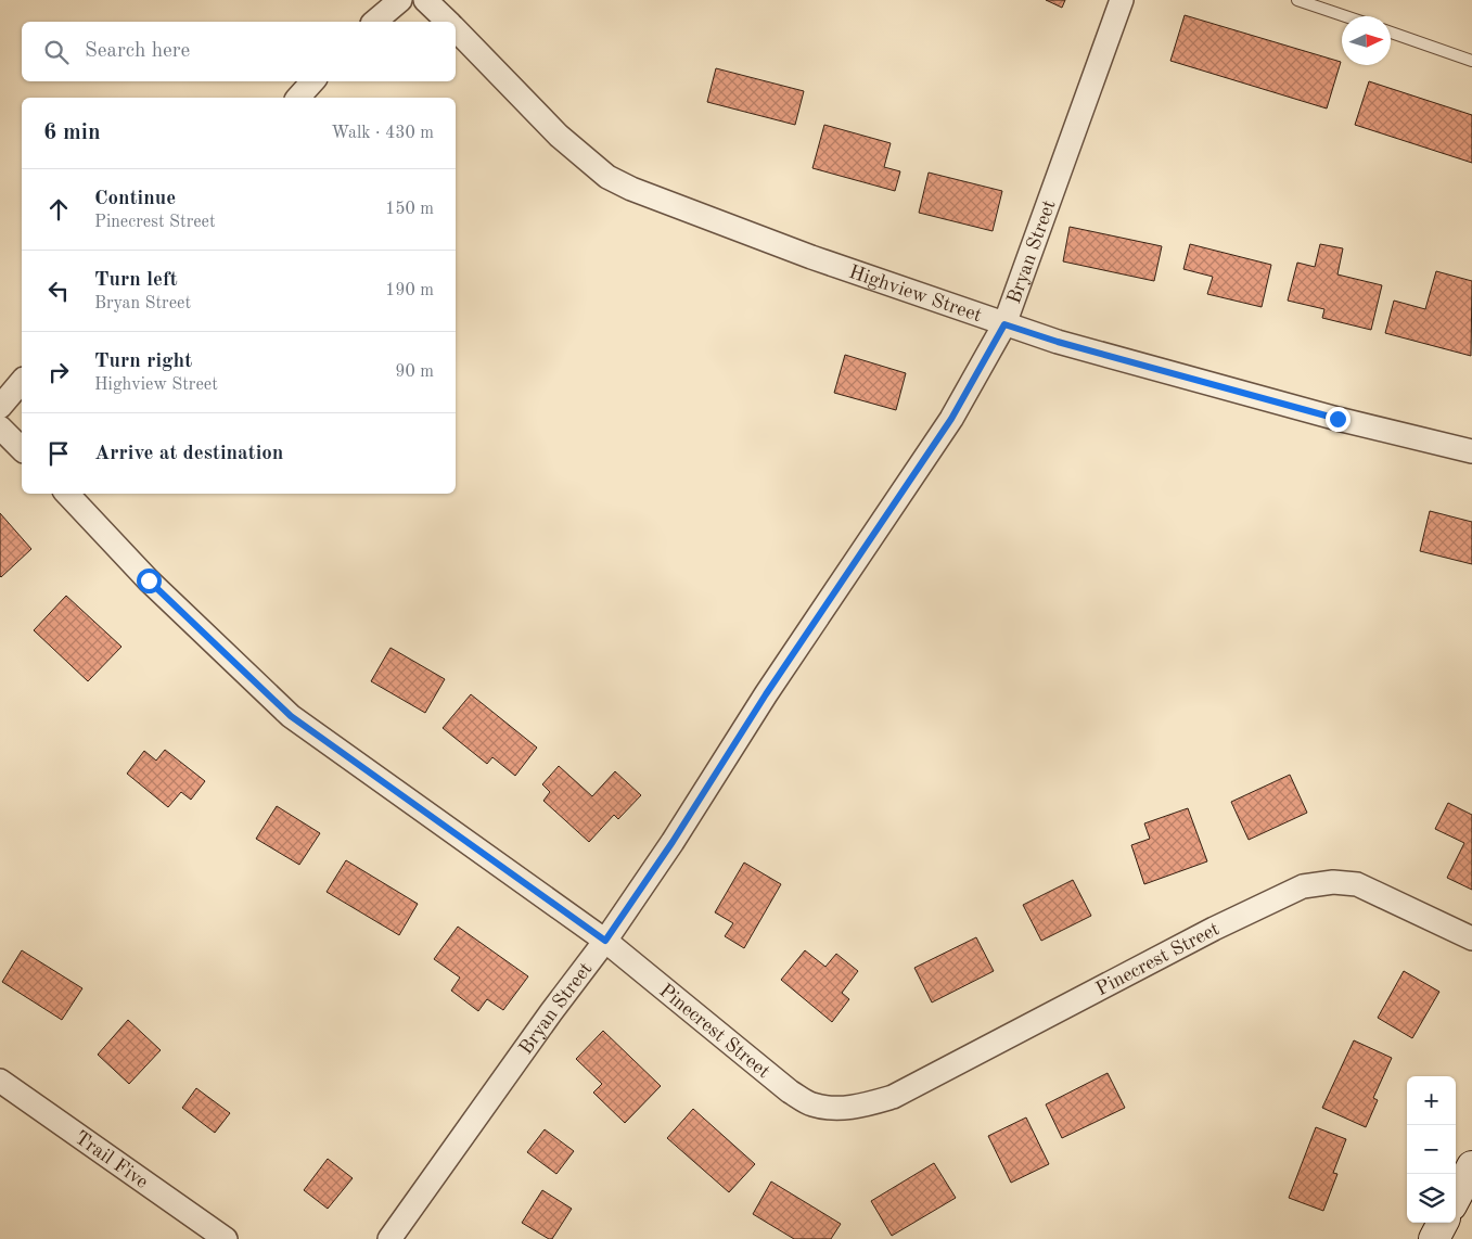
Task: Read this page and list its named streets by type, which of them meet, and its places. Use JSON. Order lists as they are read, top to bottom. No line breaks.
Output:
{"streets":{"street":["Bryan Street","Highview Street","Pinecrest Street","Trail Five"]},"crossings":[["Bryan Street","Highview Street"],["Bryan Street","Pinecrest Street"]],"north":"right","page":{"search":"Search here","heading":["6 min","Walk · 430 m"],"list":[["Continue","Pinecrest Street","150 m"],["Turn left","Bryan Street","190 m"],["Turn right","Highview Street","90 m"],"Arrive at destination"],"map_buttons":["+","−"]}}
